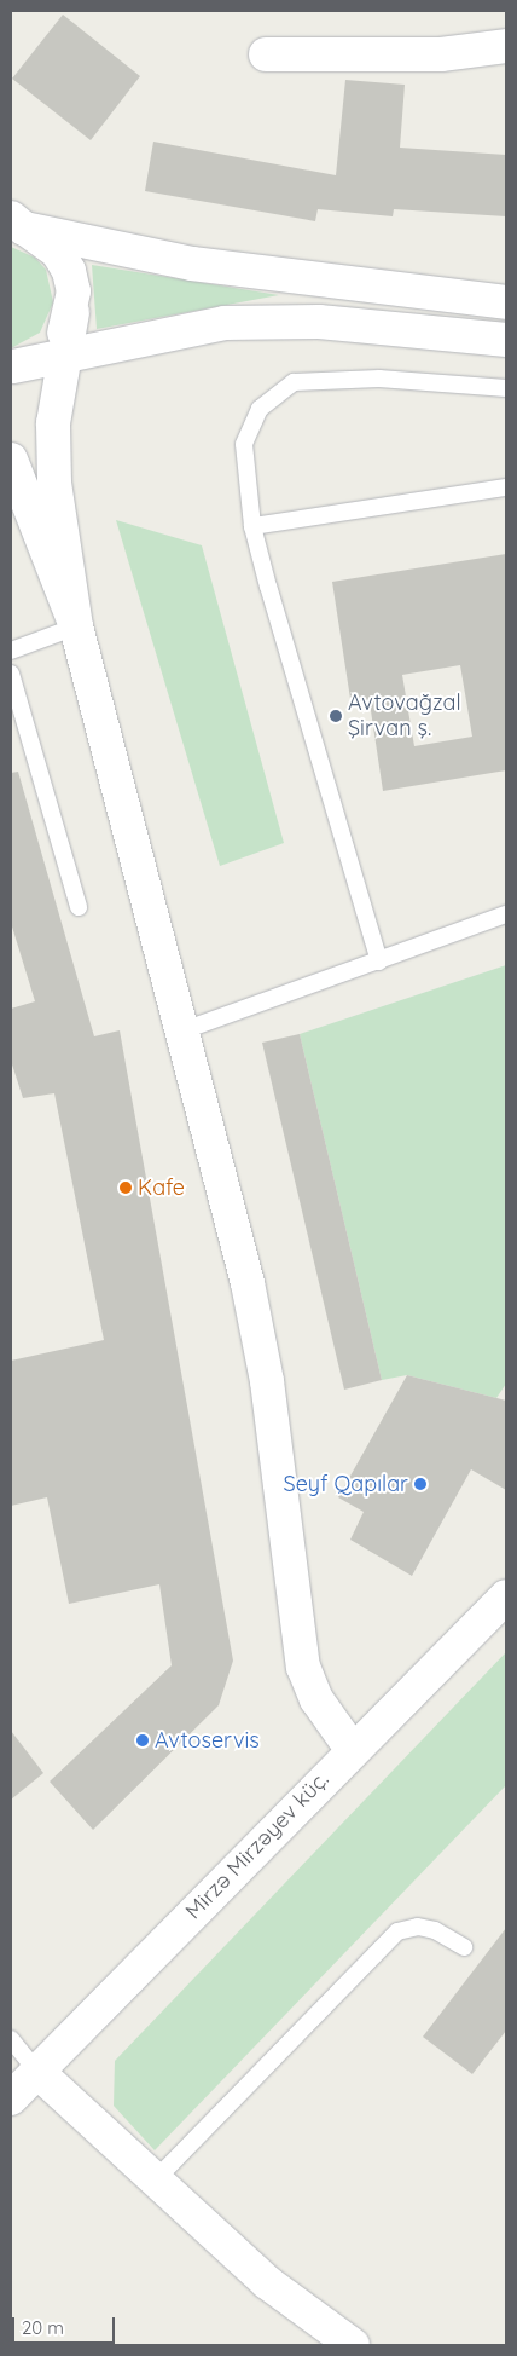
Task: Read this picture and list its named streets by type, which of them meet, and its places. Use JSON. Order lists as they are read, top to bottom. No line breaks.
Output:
{"streets":{"main road":["Mirzə Mirzəyev küç."]},"places":["Avtovağzal Şirvan ş.","Kafe","Seyf Qapılar","Avtoservis"],"scale_bar":"20 m"}
